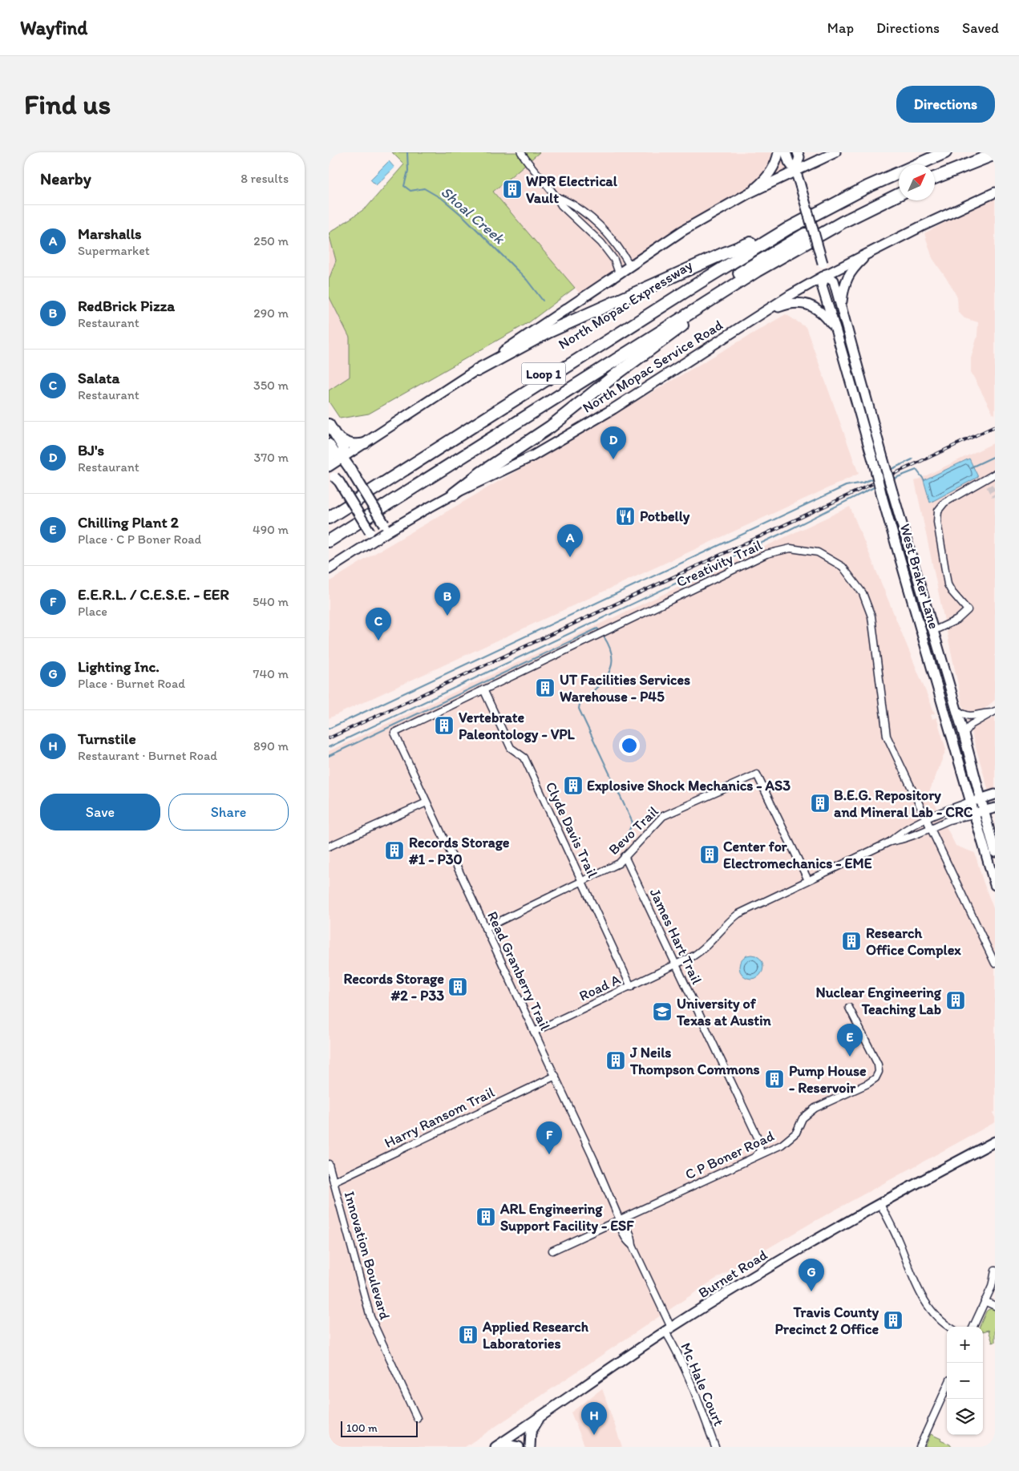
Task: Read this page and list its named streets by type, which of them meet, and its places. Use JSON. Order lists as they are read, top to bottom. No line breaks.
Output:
{"streets":{"highway":["North Mopac Expressway","Loop 1"],"main road":["North Mopac Service Road","West Braker Lane","Burnet Road"],"street":["Creativity Trail","Clyde Davis Trail","Bevo Trail","James Hart Trail","Read Granberry Trail","Road A","Harry Ransom Trail","C P Boner Road","Innovation Boulevard","Mc Hale Court"]},"crossings":[["North Mopac Service Road","West Braker Lane"],["Creativity Trail","Clyde Davis Trail"],["Creativity Trail","Read Granberry Trail"],["Clyde Davis Trail","Bevo Trail"],["Clyde Davis Trail","Road A"],["Bevo Trail","James Hart Trail"],["Bevo Trail","Read Granberry Trail"],["Bevo Trail","Road A"],["James Hart Trail","Road A"],["James Hart Trail","C P Boner Road"],["Read Granberry Trail","Road A"],["Read Granberry Trail","Harry Ransom Trail"],["Read Granberry Trail","C P Boner Road"],["Read Granberry Trail","Burnet Road"],["Read Granberry Trail","Mc Hale Court"],["Harry Ransom Trail","Innovation Boulevard"],["Burnet Road","Mc Hale Court"]],"water":["Shoal Creek"],"places":{"building":["WPR Electrical Vault","UT Facilities Services Warehouse - P45","Vertebrate Paleontology - VPL","Explosive Shock Mechanics - AS3","B.E.G. Repository and Mineral Lab - CRC","Records Storage #1 - P30","Center for Electromechanics - EME","Research Office Complex","Records Storage #2 - P33","Nuclear Engineering Teaching Lab","J Neils Thompson Commons","Pump House - Reservoir","ARL Engineering Support Facility - ESF","Travis County Precinct 2 Office","Applied Research Laboratories"],"restaurant":["Potbelly"],"school or university":["University of Texas at Austin"]},"scale_bar":"100 m","north":"top right","page":{"header":"Wayfind","nav":["Map","Directions","Saved"],"buttons":["Directions",["Save","Share"]],"title":"Find us","heading":["Nearby","8 results"],"list":[{"mark":"A","name":"Marshalls","note":"Supermarket","value":"250 m"},{"mark":"B","name":"RedBrick Pizza","note":"Restaurant","value":"290 m"},{"mark":"C","name":"Salata","note":"Restaurant","value":"350 m"},{"mark":"D","name":"BJ's","note":"Restaurant","value":"370 m"},{"mark":"E","name":"Chilling Plant 2","note":"Place · C P Boner Road","value":"490 m"},{"mark":"F","name":"E.E.R.L. / C.E.S.E. - EER","note":"Place","value":"540 m"},{"mark":"G","name":"Lighting Inc.","note":"Place · Burnet Road","value":"740 m"},{"mark":"H","name":"Turnstile","note":"Restaurant · Burnet Road","value":"890 m"}],"pins":["D","A","B","C","E","F","G","H"],"map_buttons":["+","−"],"scale":"100 m"}}
